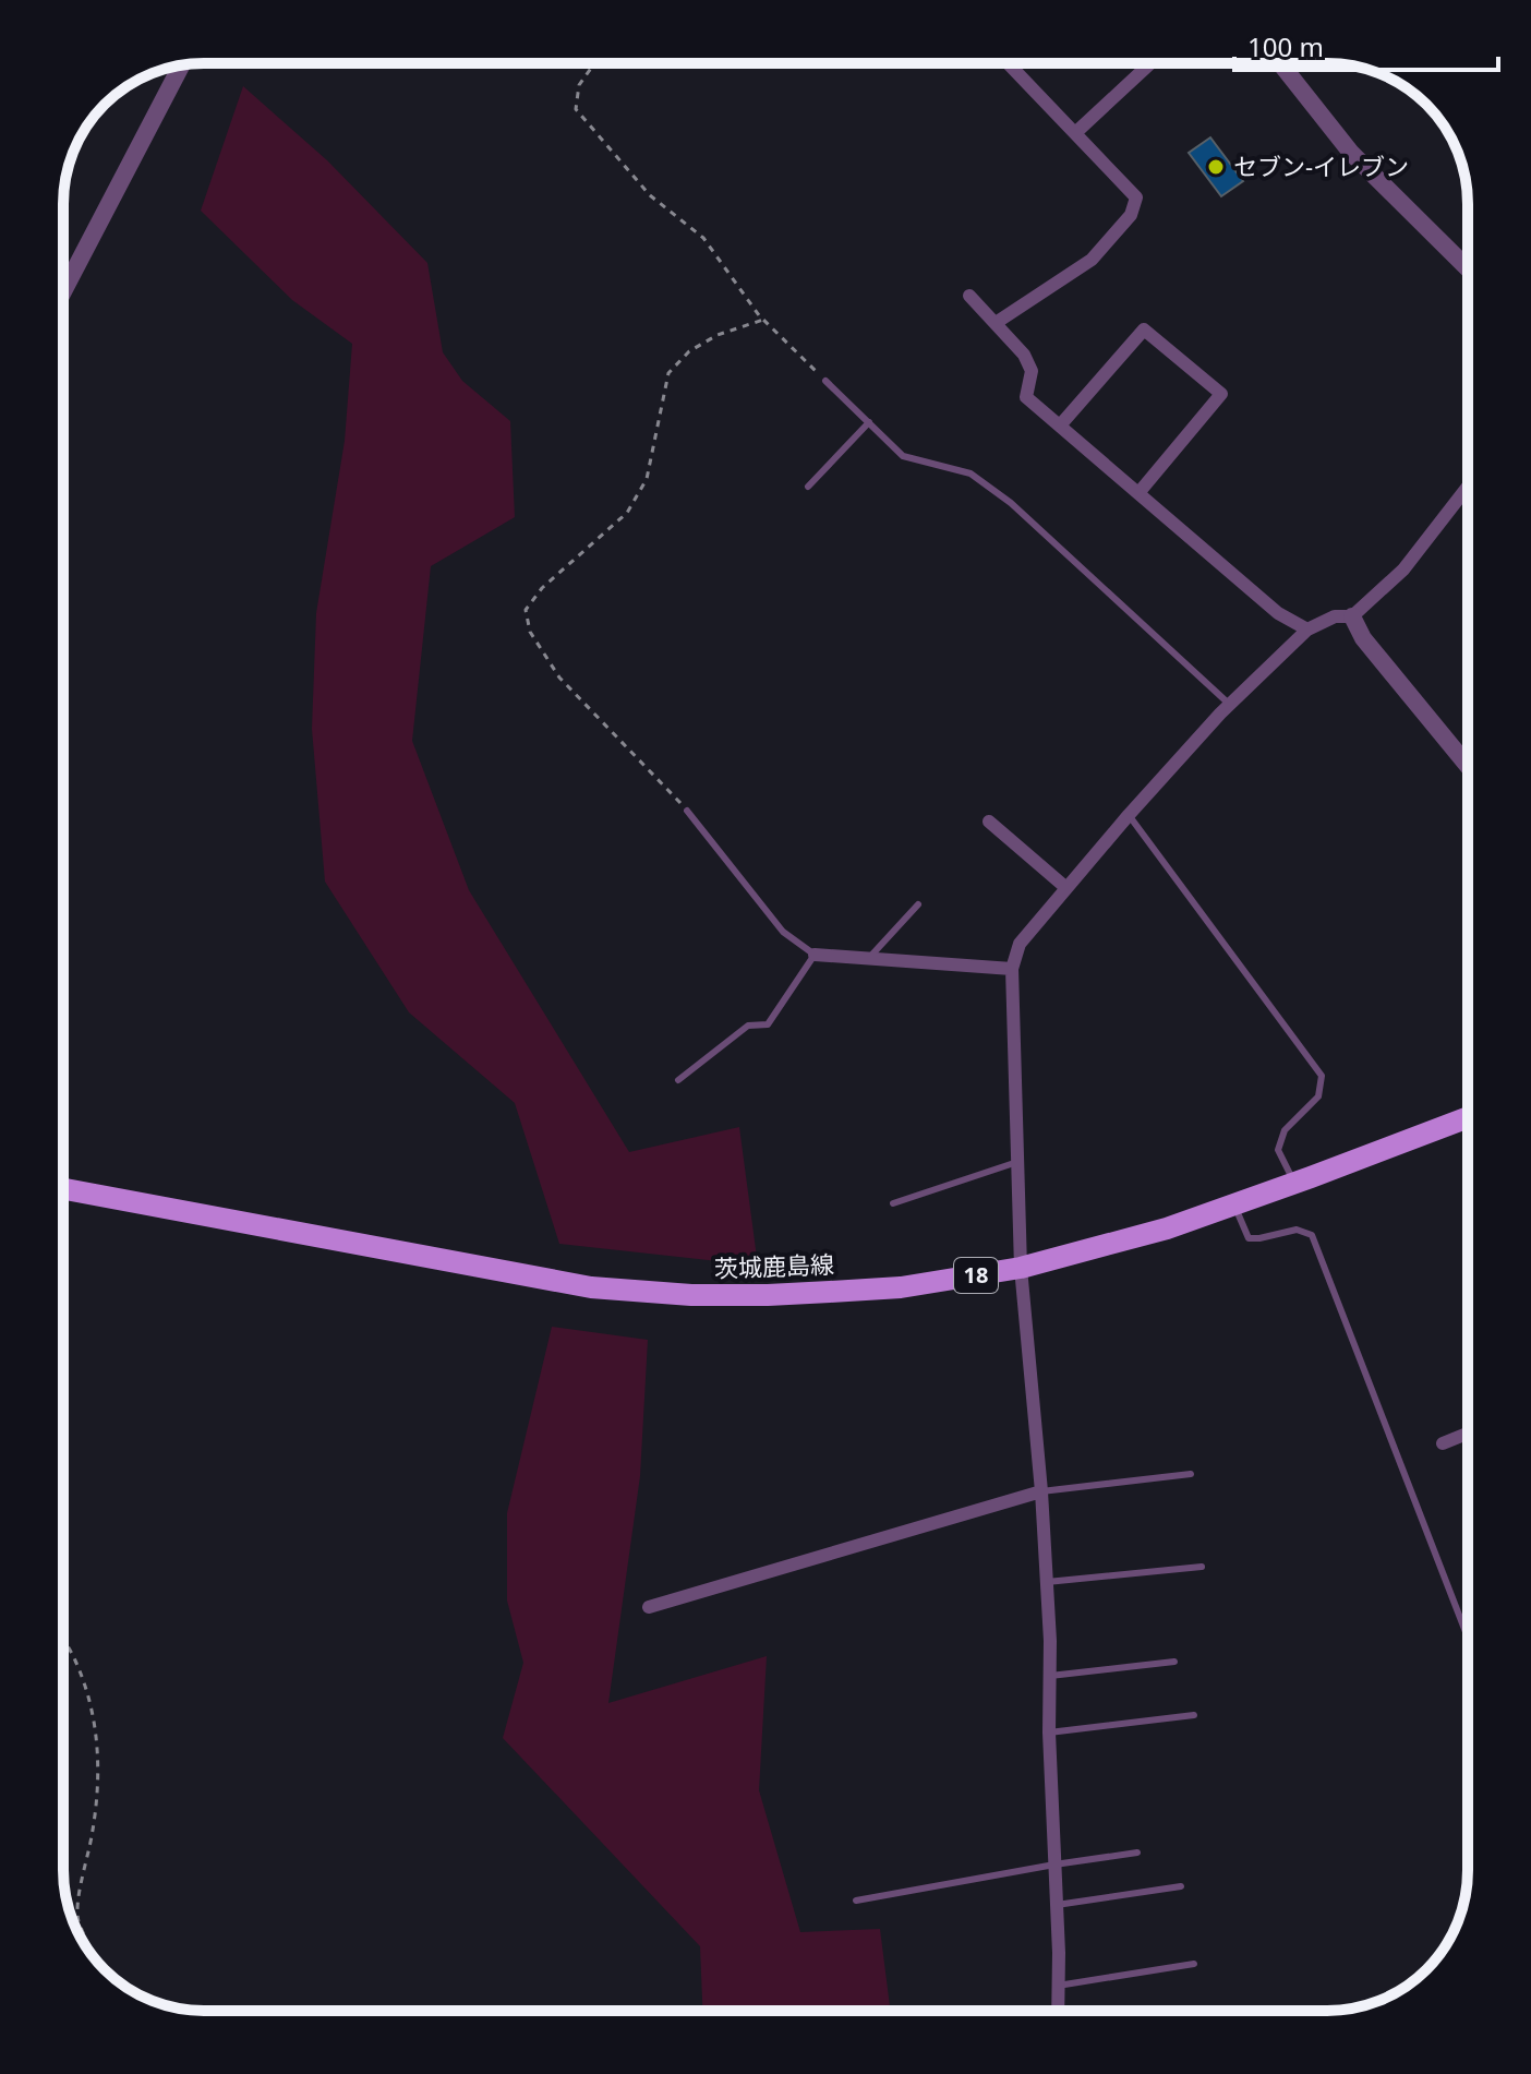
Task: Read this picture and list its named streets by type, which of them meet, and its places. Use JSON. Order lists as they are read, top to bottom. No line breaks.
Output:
{"streets":{"main road":["茨城鹿島線","18"]},"places":["セブン-イレブン"],"scale_bar":"100 m"}
